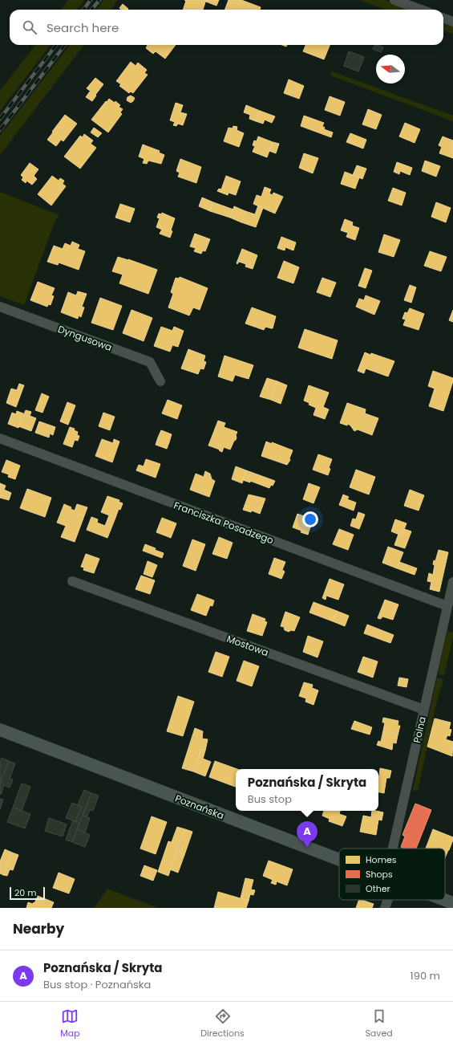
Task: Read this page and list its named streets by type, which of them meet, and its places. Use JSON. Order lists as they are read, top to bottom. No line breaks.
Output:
{"streets":{"main road":["Poznańska"],"street":["Dyngusowa","Franciszka Posadzego","Mostowa","Polna"]},"crossings":[["Franciszka Posadzego","Polna"],["Mostowa","Polna"]],"legend":["Homes","Shops","Other"],"scale_bar":"20 m","north":"left","page":{"search":"Search here","popup":["Poznańska / Skryta","Bus stop"],"pins":"A","scale":"20 m","heading":"Nearby","list":[{"mark":"A","name":"Poznańska / Skryta","note":"Bus stop · Poznańska","value":"190 m"}],"nav":["Map","Directions","Saved"]}}
